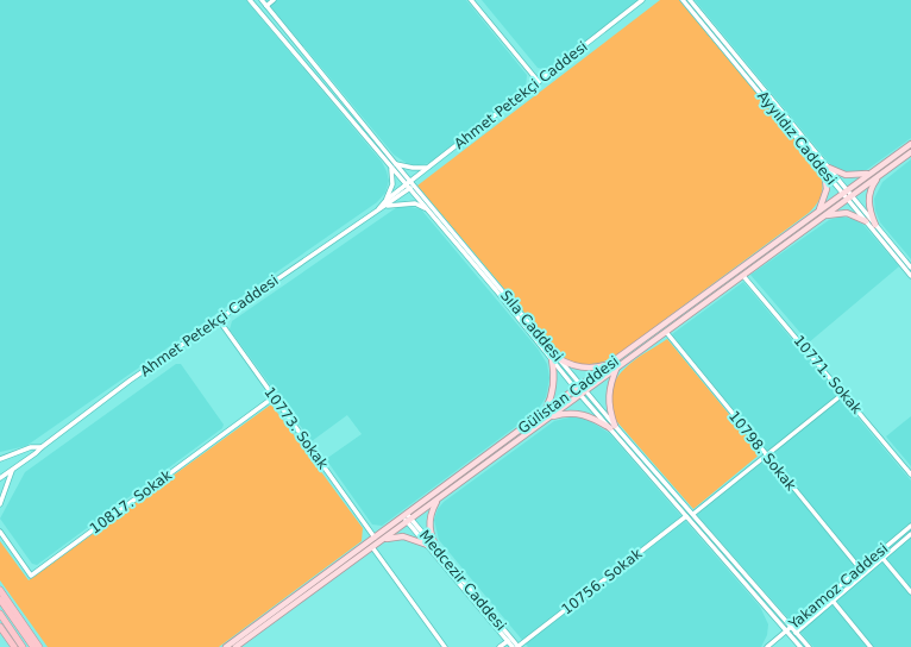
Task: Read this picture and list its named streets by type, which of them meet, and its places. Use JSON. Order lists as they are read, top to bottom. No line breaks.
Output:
{"streets":{"main road":["Gülistan Caddesi"],"street":["Ahmet Petekçi Caddesi","Ayyıldız Caddesi","Sıla Caddesi","10771. Sokak","10773. Sokak","10798. Sokak","10817. Sokak","Medcezir Caddesi","10756. Sokak","Yakamoz Caddesi"]},"crossings":[["Ahmet Petekçi Caddesi","Sıla Caddesi"],["Ahmet Petekçi Caddesi","10773. Sokak"],["Ayyıldız Caddesi","Gülistan Caddesi"],["Sıla Caddesi","Gülistan Caddesi"],["Sıla Caddesi","Yakamoz Caddesi"],["10771. Sokak","Gülistan Caddesi"],["Gülistan Caddesi","10773. Sokak"],["Gülistan Caddesi","10798. Sokak"],["Gülistan Caddesi","Medcezir Caddesi"],["10773. Sokak","10817. Sokak"],["10798. Sokak","Yakamoz Caddesi"],["Medcezir Caddesi","10756. Sokak"]]}
